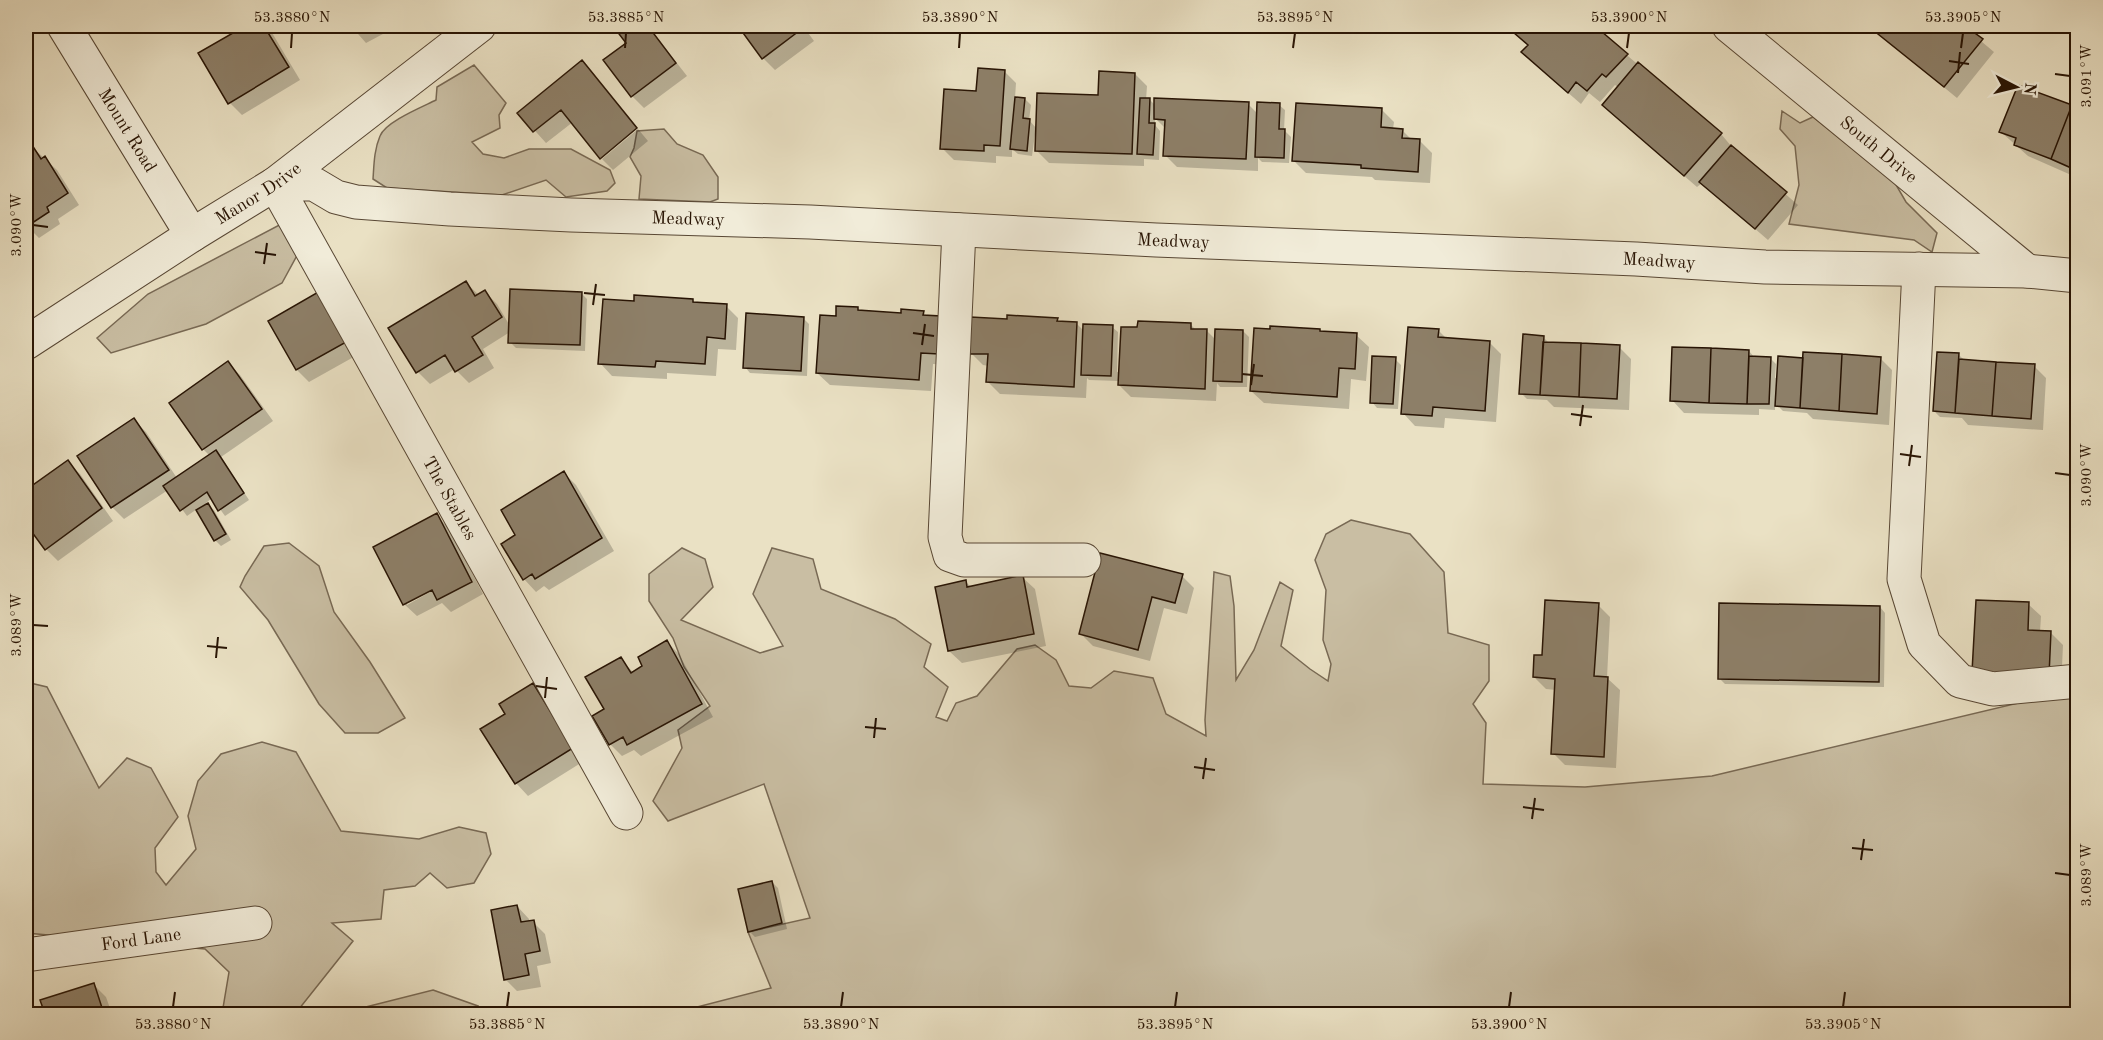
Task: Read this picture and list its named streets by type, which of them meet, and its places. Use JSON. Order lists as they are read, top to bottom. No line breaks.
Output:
{"streets":{"street":["Mount Road","South Drive","Manor Drive","Meadway","The Stables","Ford Lane"]},"crossings":[["Mount Road","Manor Drive"],["South Drive","Meadway"],["Manor Drive","Meadway"],["Manor Drive","The Stables"],["Meadway","The Stables"]],"north":"right","coordinates":["53.3880°N","53.3885°N","53.3890°N","53.3895°N","53.3900°N","53.3905°N","3.091°W","3.090°W","3.089°W"]}
